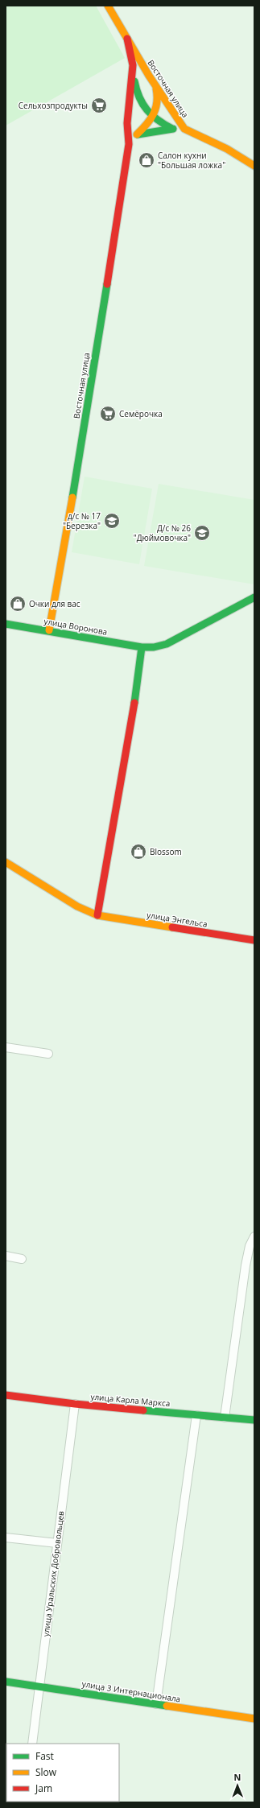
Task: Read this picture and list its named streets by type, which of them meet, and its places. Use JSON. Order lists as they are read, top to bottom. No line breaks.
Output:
{"streets":{"street":["Восточная улица","улица Воронова","улица Энгельса","улица Карла Маркса","улица Уральских Добровольцев","улица 3 Интернационала"]},"crossings":[["Восточная улица","улица Воронова"],["улица Карла Маркса","улица Уральских Добровольцев"],["улица Уральских Добровольцев","улица 3 Интернационала"]],"places":{"supermarket":["Сельхозпродукты","Семёрочка"],"shop":["Салон кухни \"Большая ложка\"","Очки для вас","Blossom"],"school or university":["д/с № 17 \"Березка\"","Д/с № 26 \"Дюймовочка\""]},"legend":["Fast","Slow","Jam"],"north":"top"}
